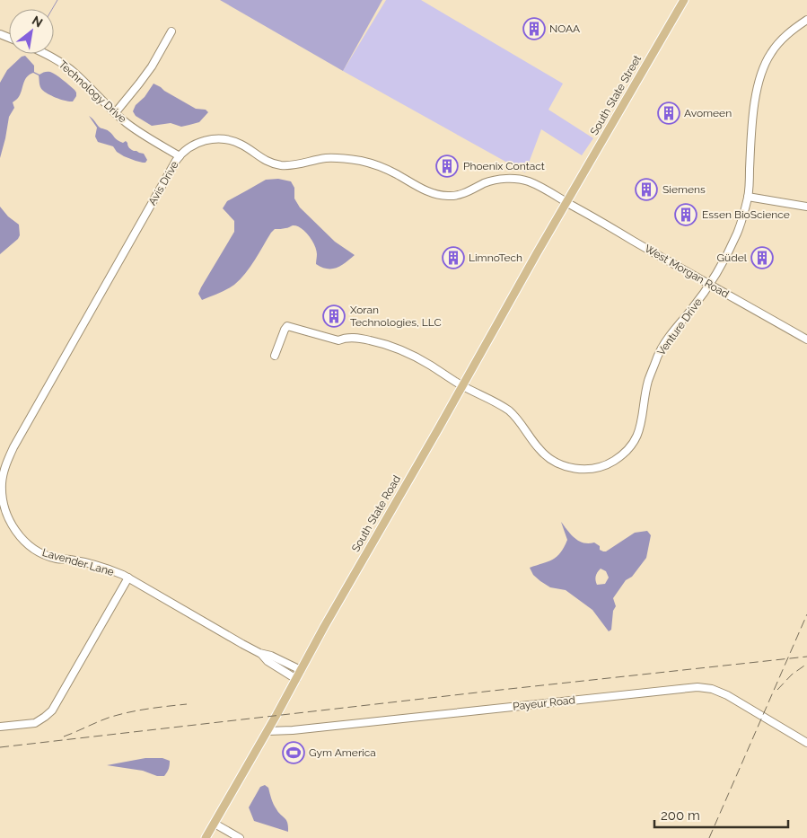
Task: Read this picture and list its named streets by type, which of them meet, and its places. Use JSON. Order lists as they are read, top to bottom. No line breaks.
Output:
{"streets":{"main road":["South State Street","South State Road"],"street":["Technology Drive","Avis Drive","West Morgan Road","Venture Drive","Lavender Lane","Payeur Road"]},"crossings":[["Technology Drive","Avis Drive"],["South State Street","Avis Drive"],["South State Street","West Morgan Road"],["South State Street","South State Road"],["Avis Drive","West Morgan Road"],["Avis Drive","South State Road"],["Avis Drive","Lavender Lane"],["West Morgan Road","Venture Drive"],["West Morgan Road","South State Road"],["Venture Drive","South State Road"],["South State Road","Lavender Lane"],["South State Road","Payeur Road"]],"places":{"building":["NOAA","Avomeen","Phoenix Contact","Siemens","Essen BioScience","LimnoTech","Güdel","Xoran Technologies, LLC"],"sports":["Gym America"]},"scale_bar":"200 m","north":"top right"}
